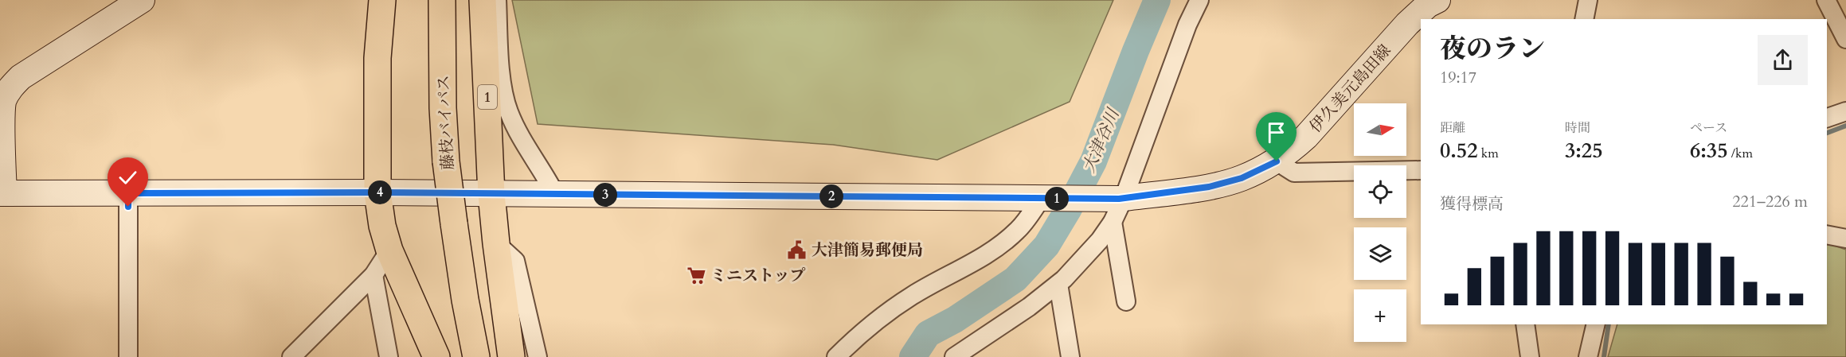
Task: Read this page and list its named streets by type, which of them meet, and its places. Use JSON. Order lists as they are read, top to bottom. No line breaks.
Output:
{"streets":{"highway":["1","藤枝バイパス"],"main road":["伊久美元島田線"]},"crossings":[["伊久美元島田線","1"]],"water":["大津谷川"],"places":{"public building":["大津簡易郵便局"],"supermarket":["ミニストップ"]},"north":"right","page":{"heading":["夜のラン","19:17"],"stats":[["距離","0.52 km"],["時間","3:25"],["ペース","6:35 /km"]],"map_buttons":"+","pins":["4","3","2","1"],"chart":["獲得標高","221–226 m"]}}
